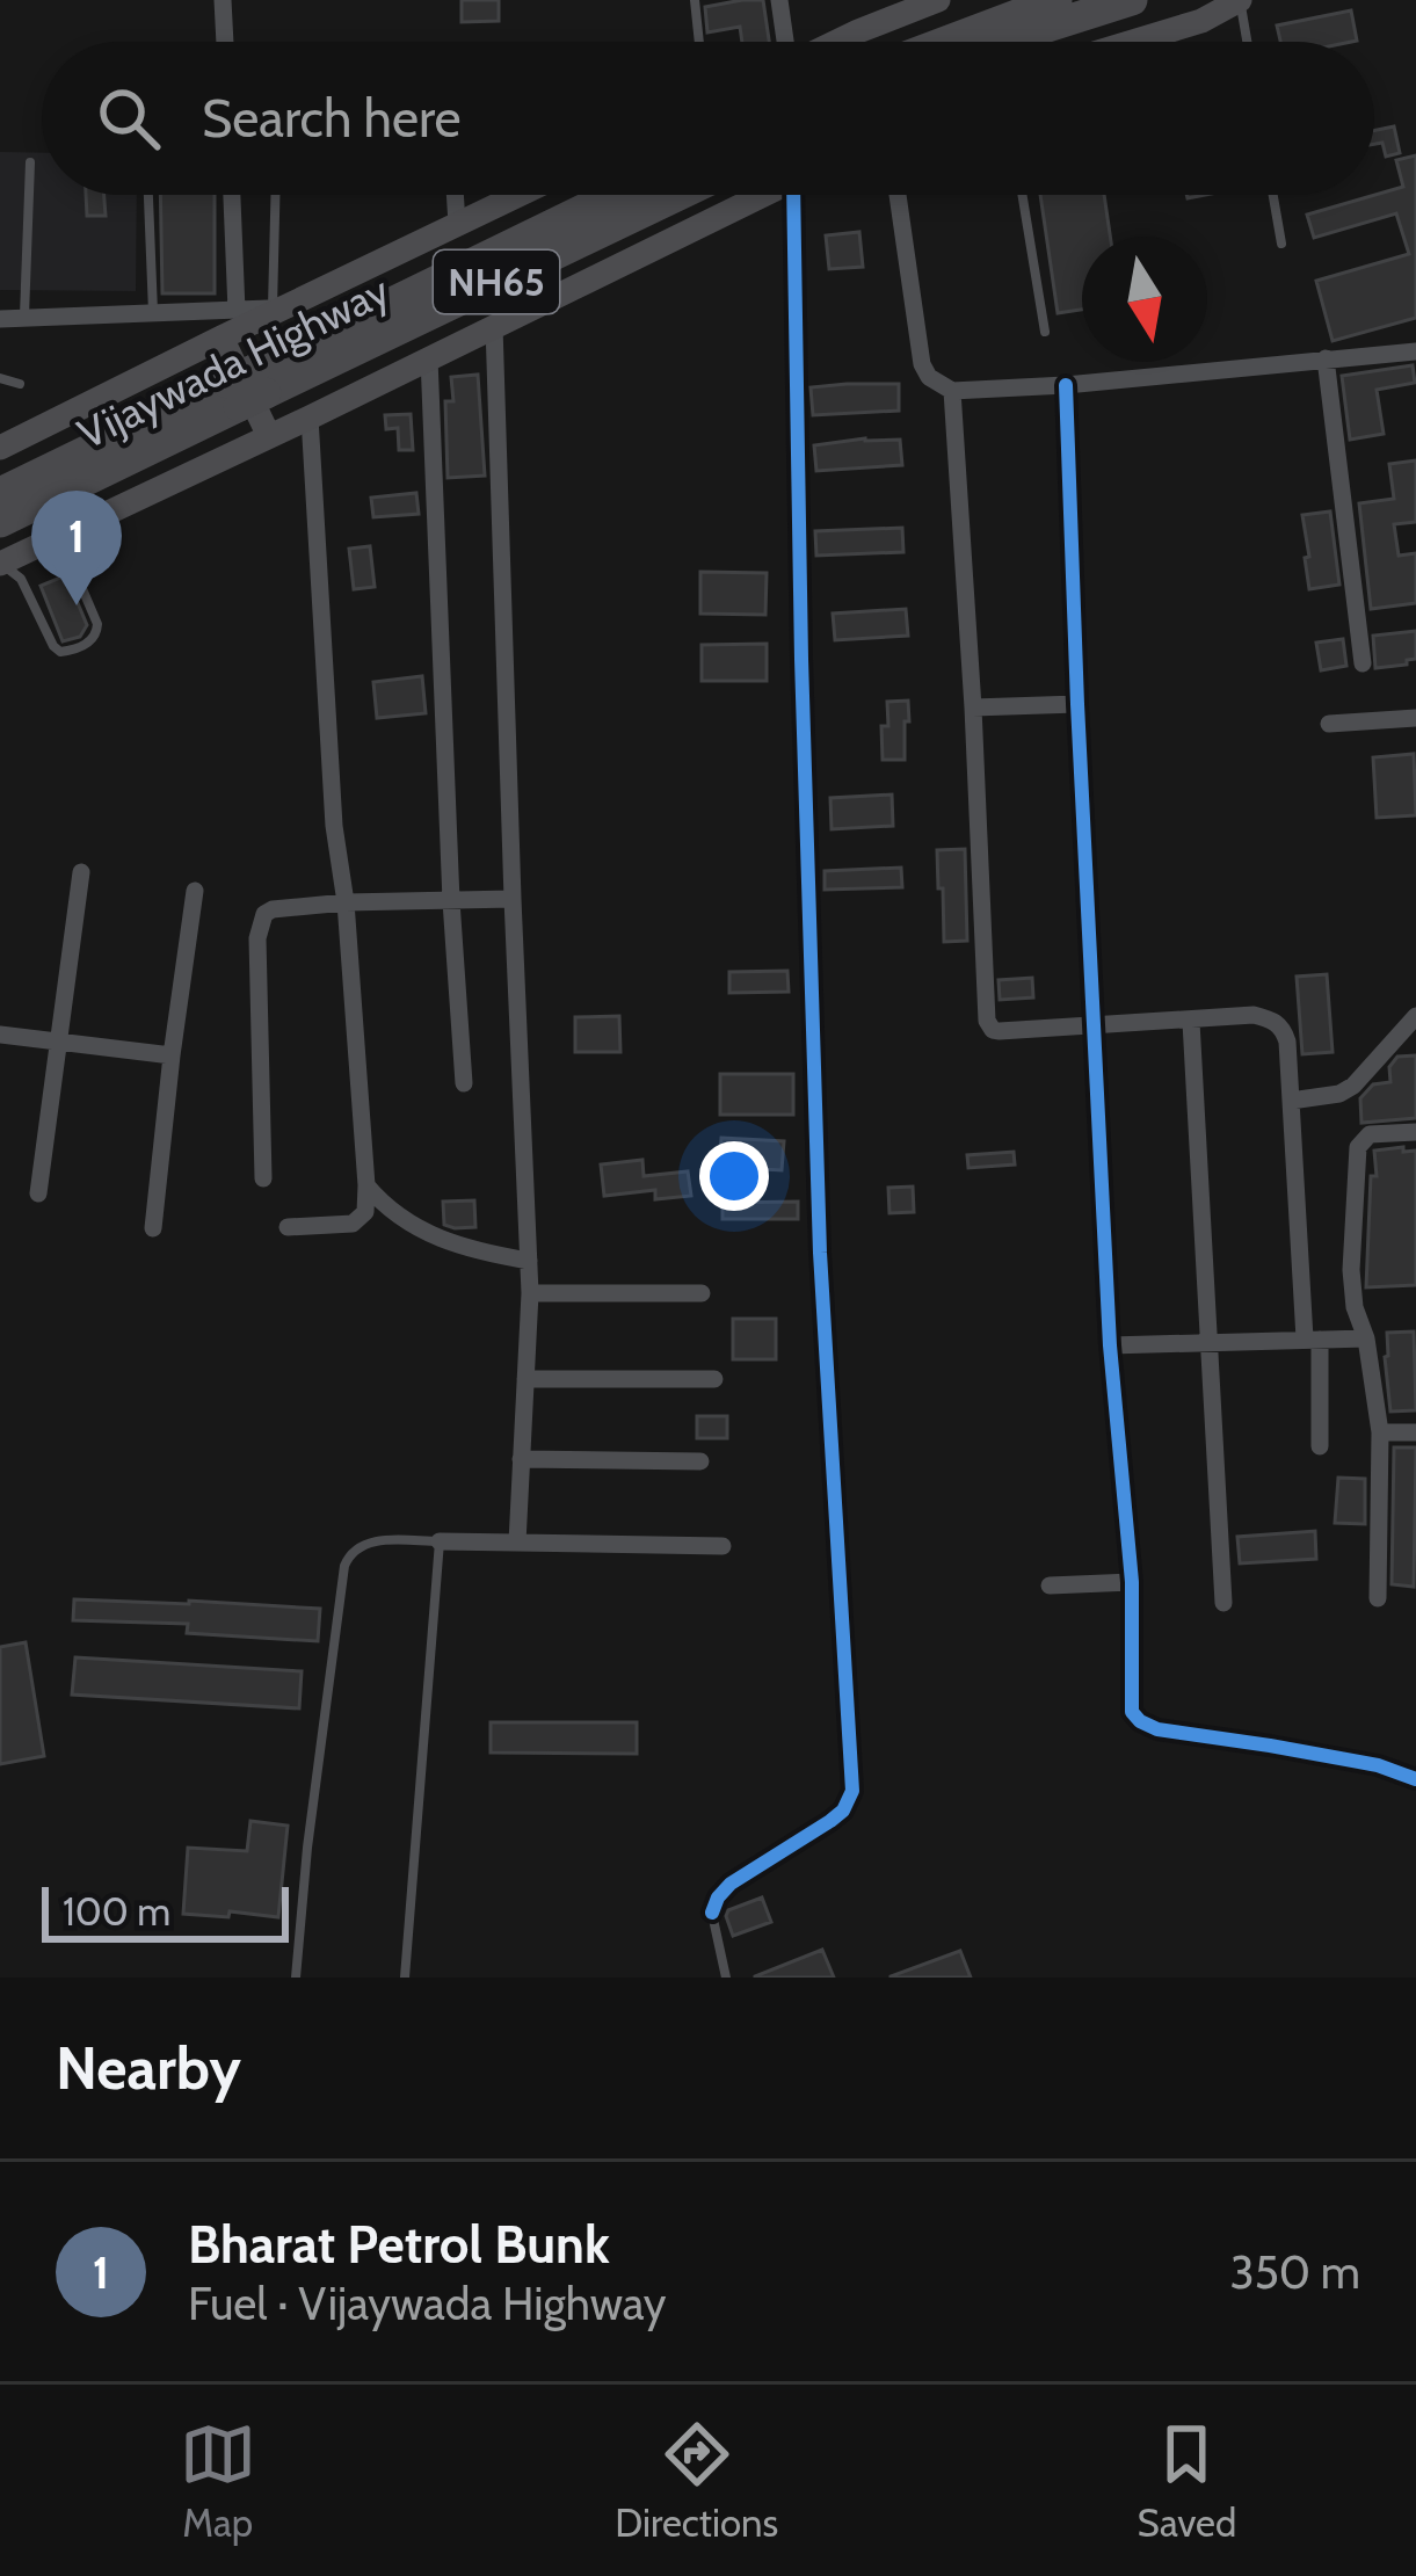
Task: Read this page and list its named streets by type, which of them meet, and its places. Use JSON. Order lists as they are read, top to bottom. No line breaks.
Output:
{"streets":{"highway":["NH65","Vijaywada Highway"]},"scale_bar":"100 m","north":"bottom","page":{"search":"Search here","pins":"1","scale":"100 m","heading":"Nearby","list":[{"mark":"1","name":"Bharat Petrol Bunk","note":"Fuel · Vijaywada Highway","value":"350 m"}],"nav":["Map","Directions","Saved"]}}
